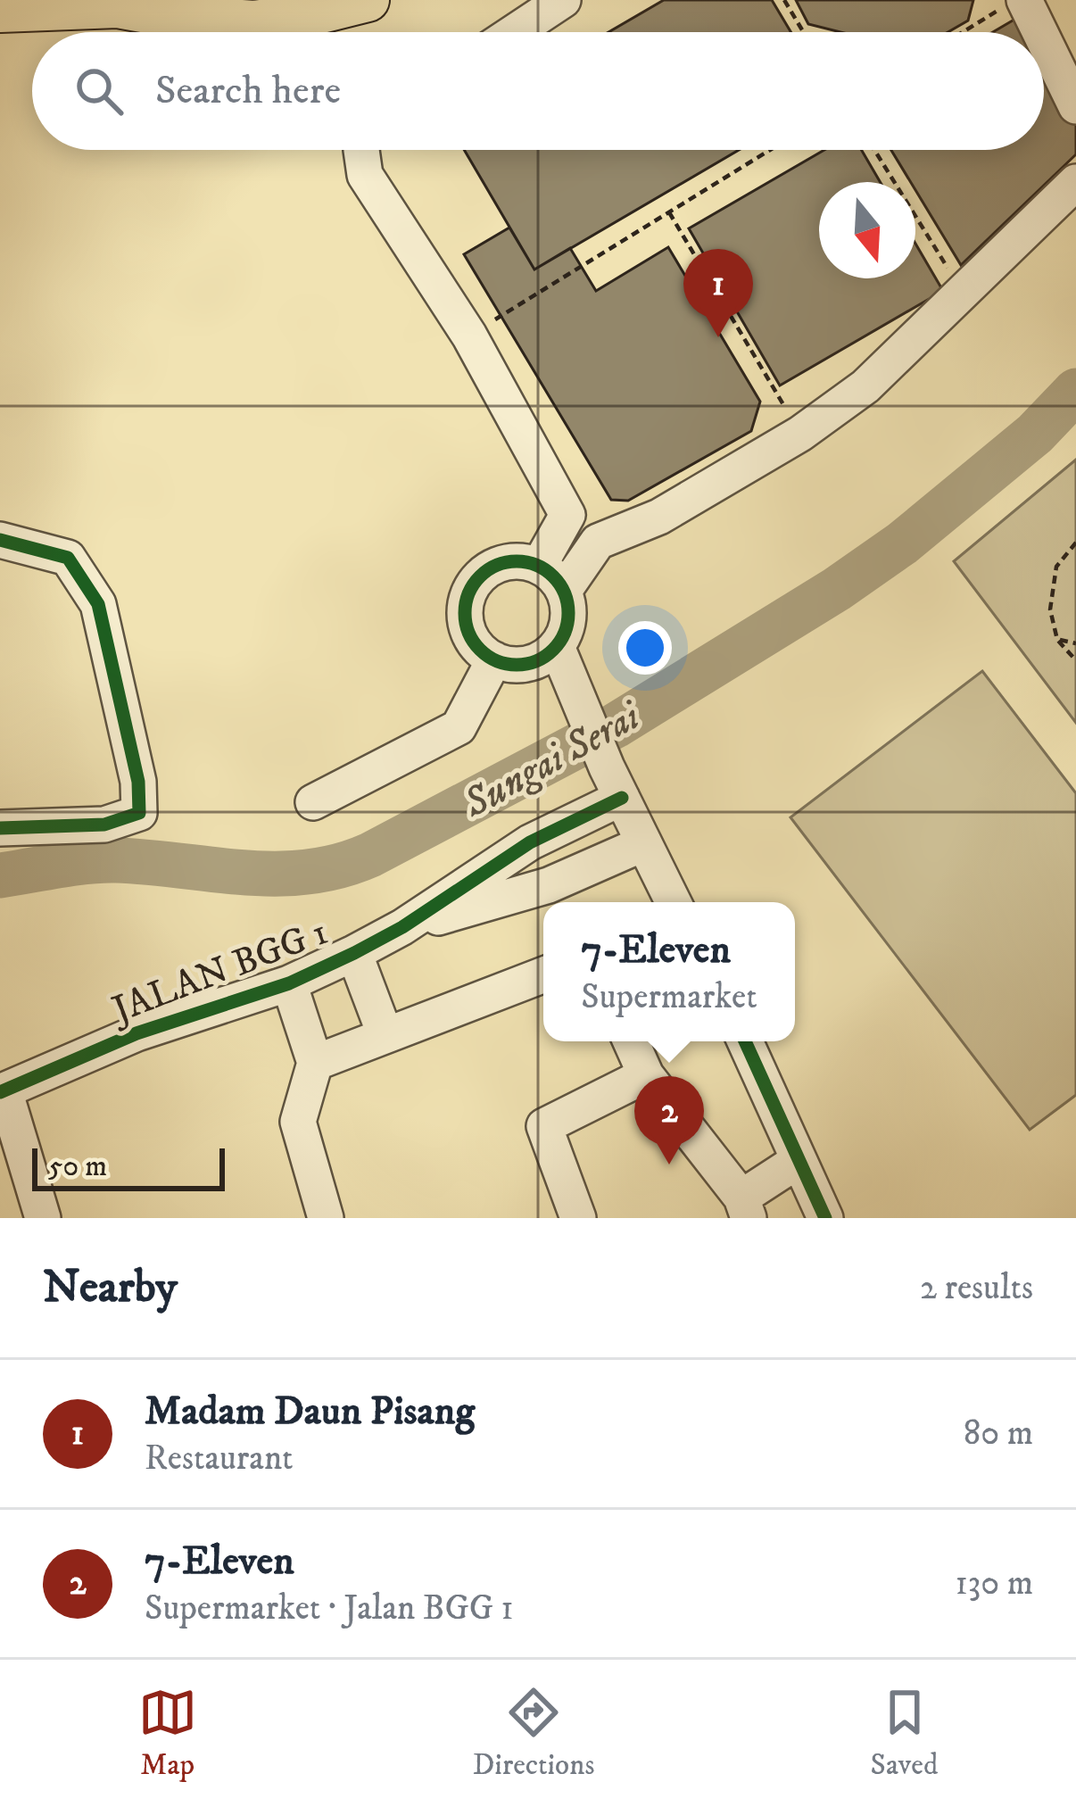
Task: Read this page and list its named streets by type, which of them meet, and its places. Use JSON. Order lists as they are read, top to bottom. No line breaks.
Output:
{"streets":{"street":["JALAN BGG 1"]},"water":["Sungai Serai"],"scale_bar":"50 m","north":"bottom","page":{"search":"Search here","pins":["1","2"],"popup":["7-Eleven","Supermarket"],"scale":"50 m","heading":["Nearby","2 results"],"list":[{"mark":"1","name":"Madam Daun Pisang","note":"Restaurant","value":"80 m"},{"mark":"2","name":"7-Eleven","note":"Supermarket · Jalan BGG 1","value":"130 m"}],"nav":["Map","Directions","Saved"]}}
